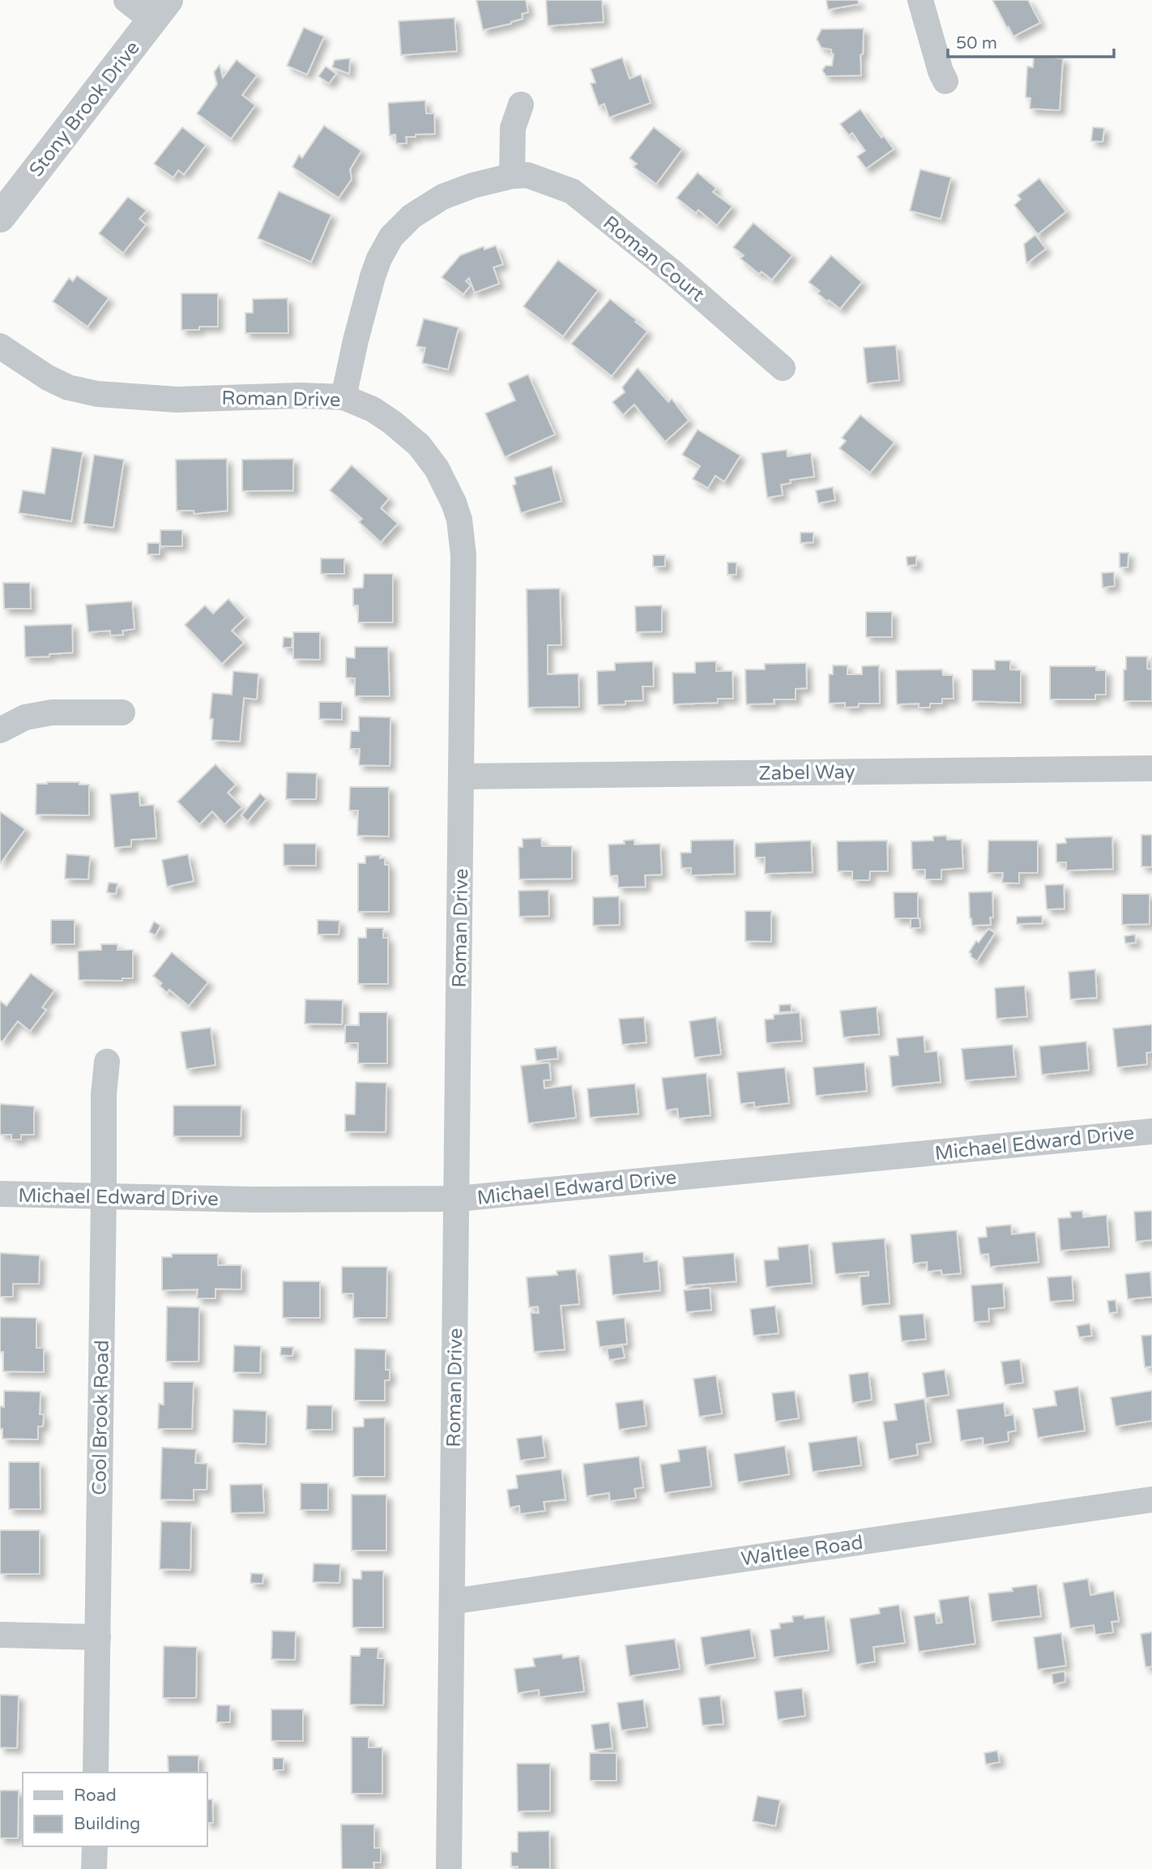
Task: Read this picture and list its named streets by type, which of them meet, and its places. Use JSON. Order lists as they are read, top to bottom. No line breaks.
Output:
{"streets":{"street":["Stony Brook Drive","Roman Court","Roman Drive","Zabel Way","Michael Edward Drive","Cool Brook Road","Waltlee Road"]},"crossings":[["Roman Court","Roman Drive"],["Roman Drive","Zabel Way"],["Roman Drive","Michael Edward Drive"],["Roman Drive","Waltlee Road"],["Michael Edward Drive","Cool Brook Road"]],"legend":["Road","Building"],"scale_bar":"50 m"}
